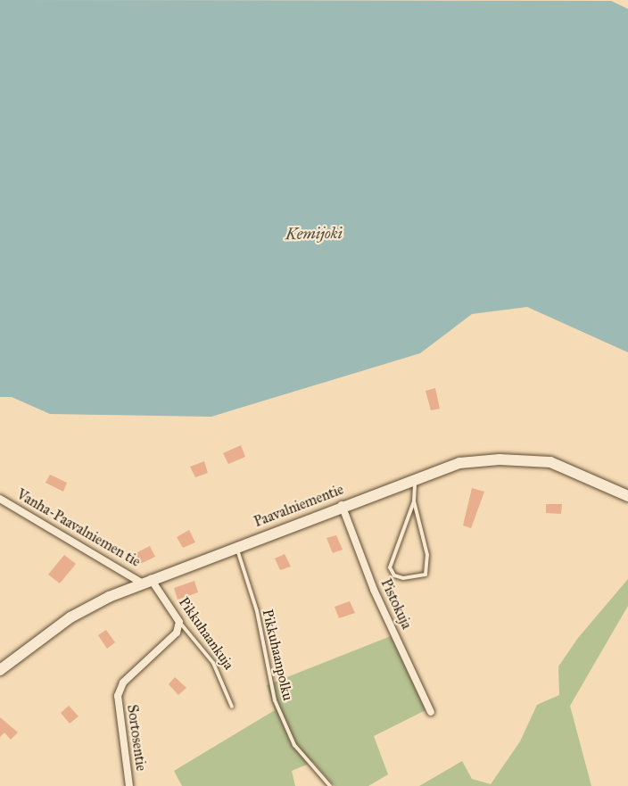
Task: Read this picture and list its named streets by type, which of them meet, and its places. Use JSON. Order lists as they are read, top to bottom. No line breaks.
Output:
{"streets":{"street":["Paavalniementie","Vanha-Paavalniemen tie","Pistokuja","Pikkuhaankuja","Sortosentie"],"lane":["Pikkuhaanpolku"]},"crossings":[["Paavalniementie","Vanha-Paavalniemen tie"],["Paavalniementie","Pistokuja"],["Paavalniementie","Pikkuhaankuja"],["Paavalniementie","Pikkuhaanpolku"],["Vanha-Paavalniemen tie","Pikkuhaankuja"],["Pikkuhaankuja","Sortosentie"]],"water":["Kemijoki"]}
